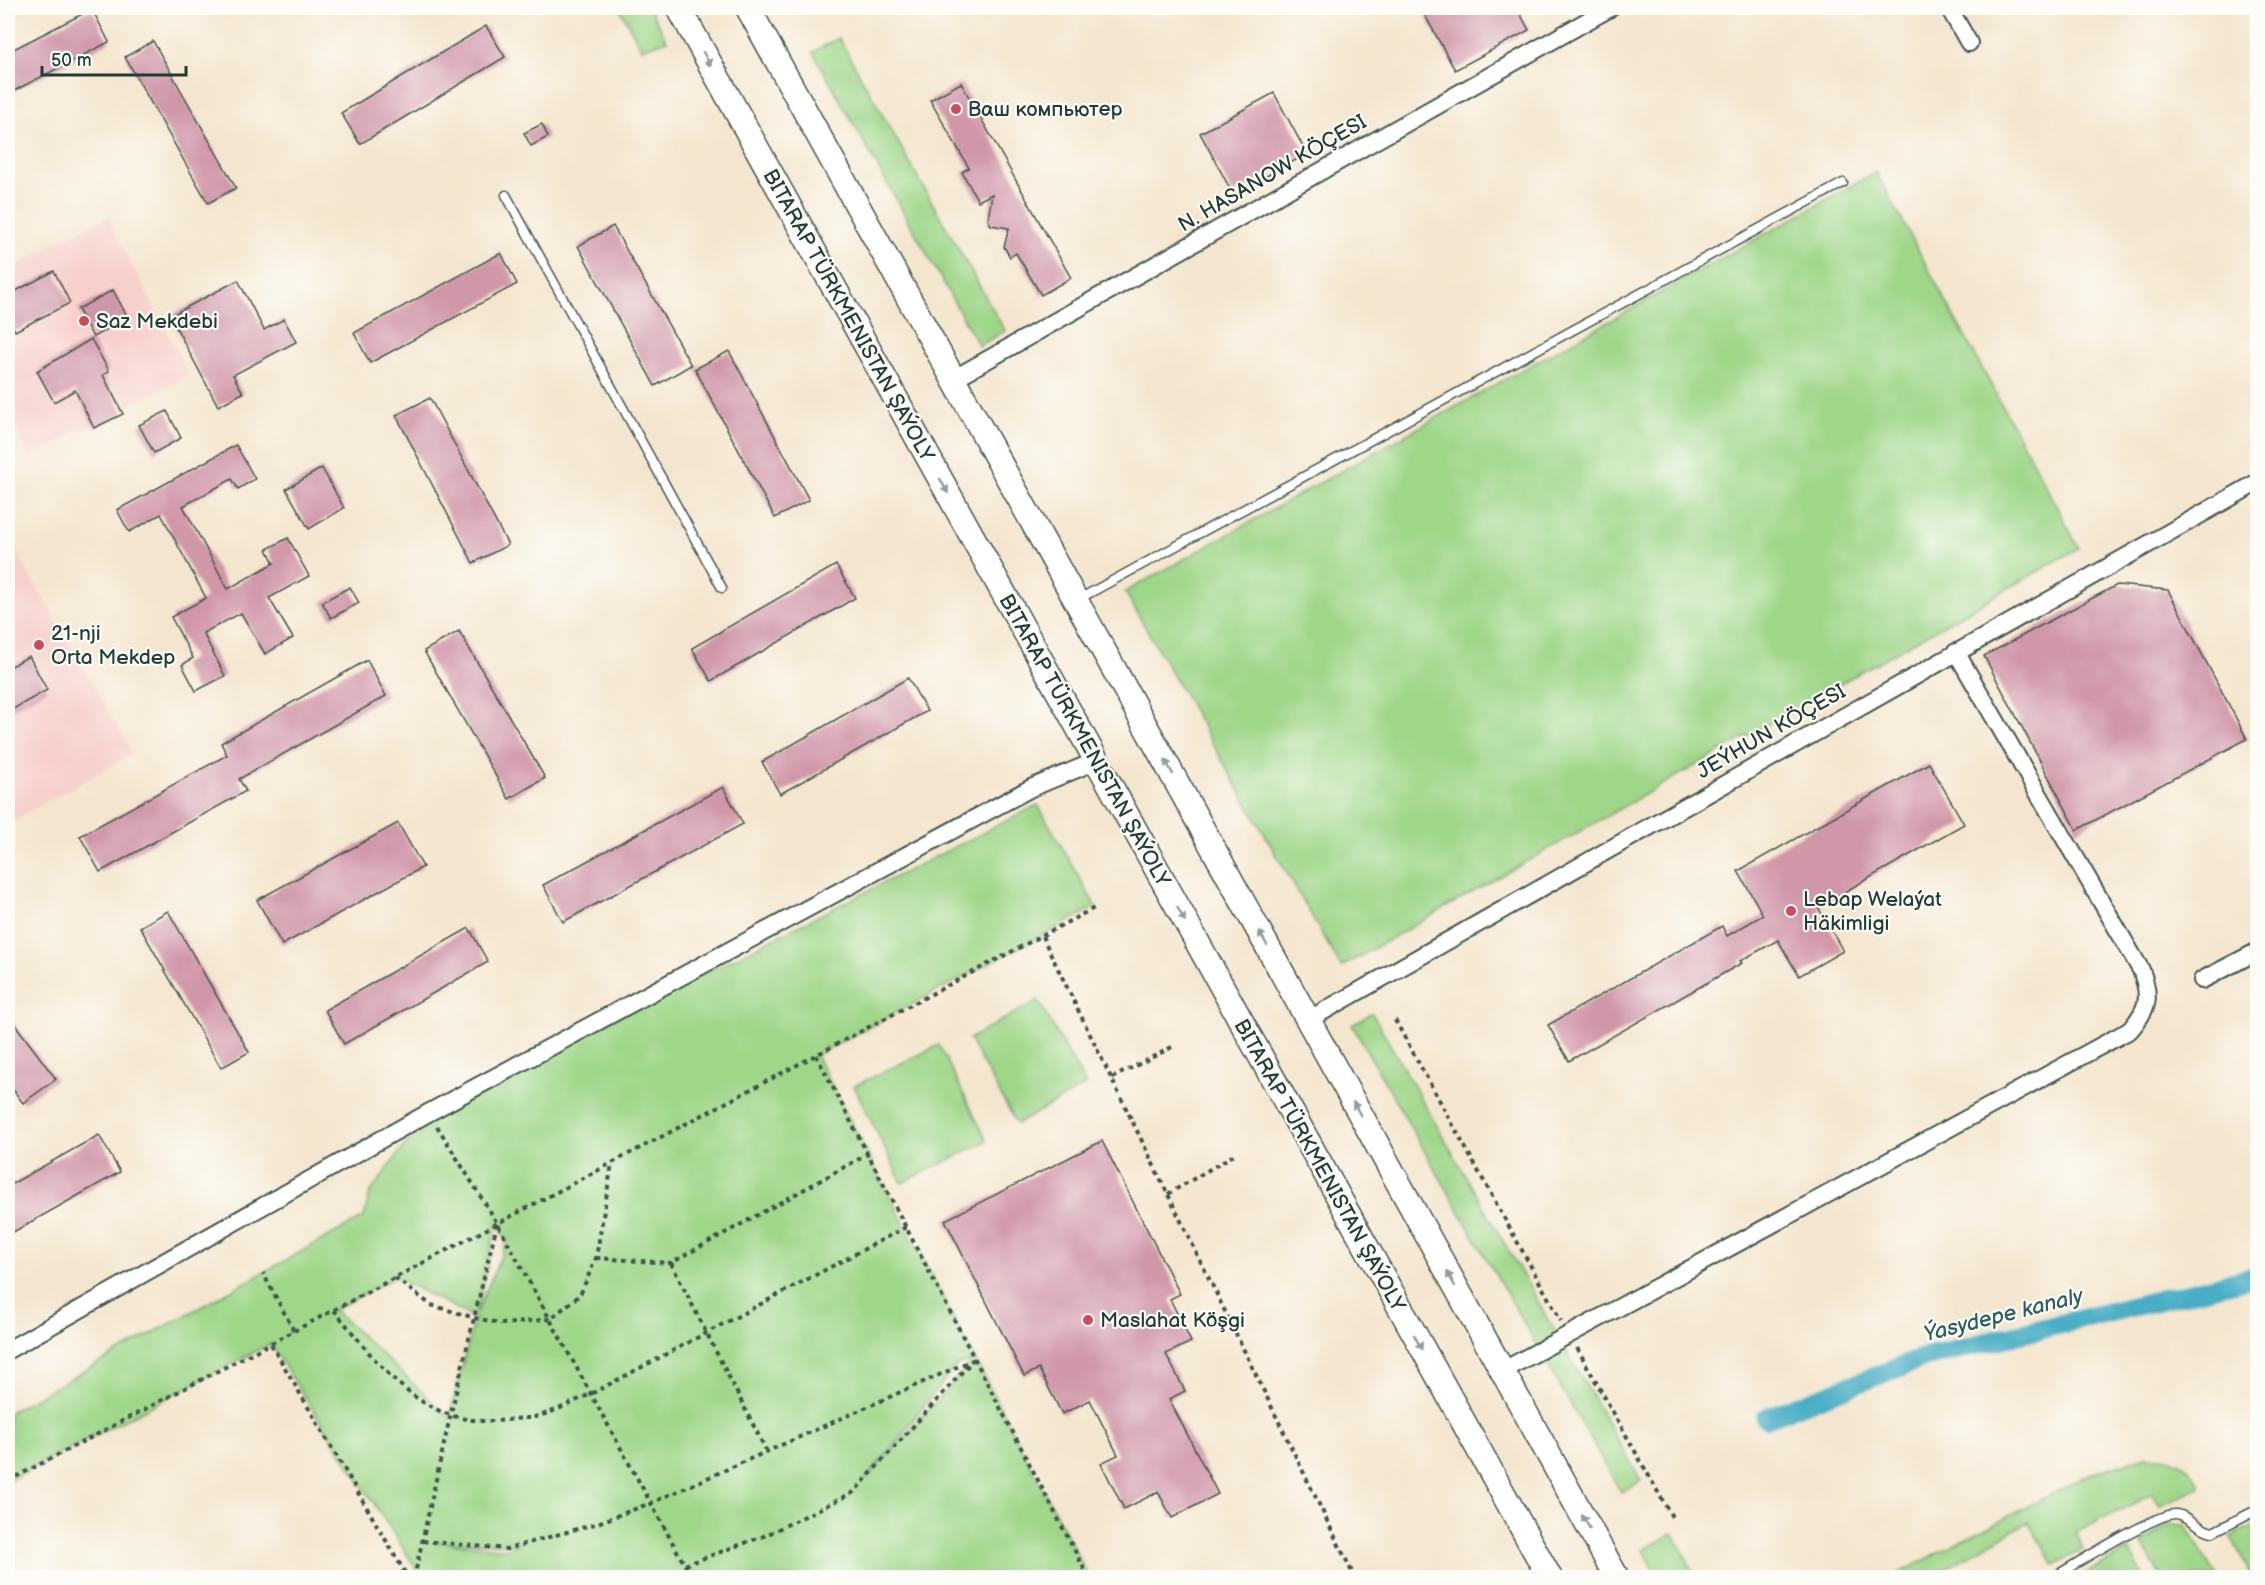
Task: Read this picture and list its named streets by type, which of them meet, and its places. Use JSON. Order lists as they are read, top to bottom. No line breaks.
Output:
{"streets":{"main road":["BITARAP TÜRKMENISTAN ŞAÝOLY"],"street":["N. HASANOW KÖÇESI","JEÝHUN KÖÇESI"]},"water":["Ýasydepe kanaly"],"places":["Ваш компьютер","Saz Mekdebi","21-nji Orta Mekdep","Lebap Welaýat Häkimligi","Maslahat Köşgi"],"scale_bar":"50 m"}
